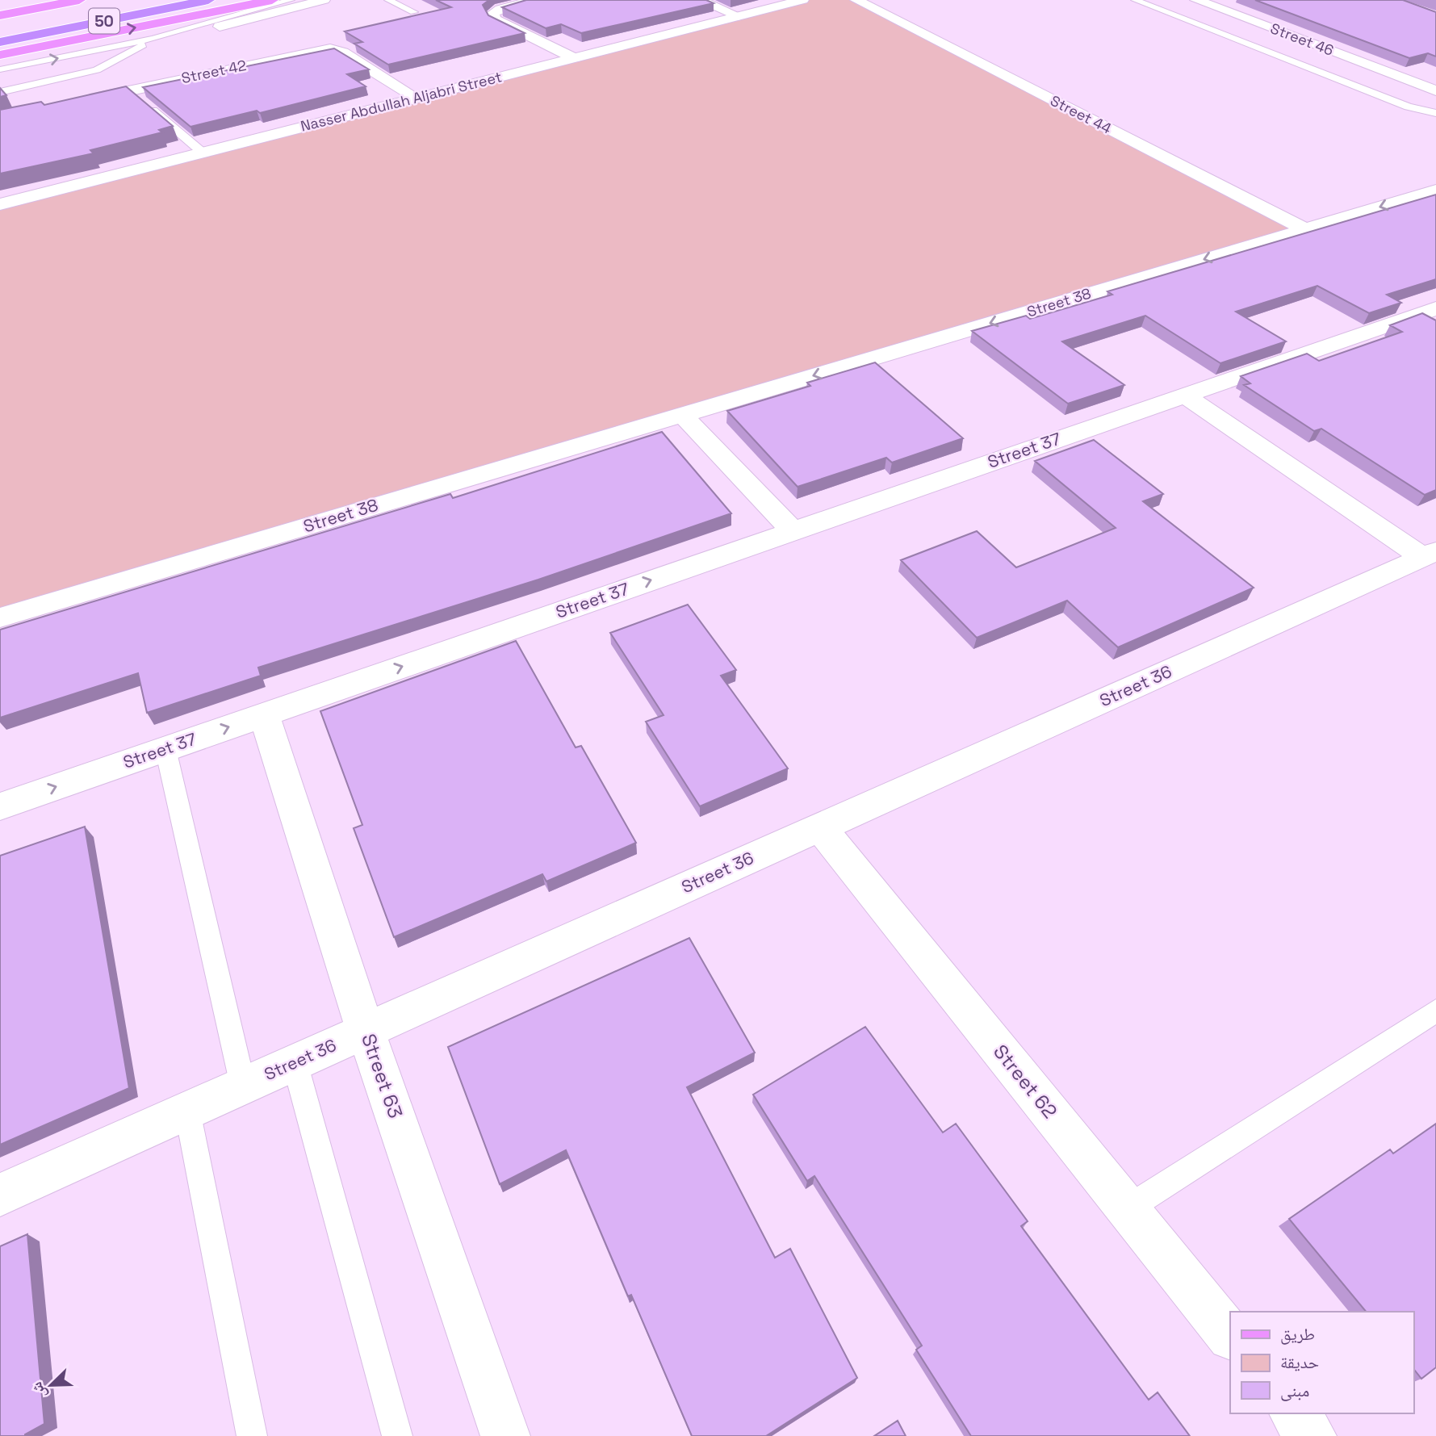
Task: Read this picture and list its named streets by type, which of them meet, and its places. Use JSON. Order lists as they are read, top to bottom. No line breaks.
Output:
{"streets":{"highway":["50"],"street":["Street 46","Street 42","Nasser Abdullah Aljabri Street","Street 44","Street 38","Street 37","Street 36","Street 63","Street 62"]},"crossings":[["Street 42","Nasser Abdullah Aljabri Street"],["Street 44","Street 38"],["Street 37","Street 63"],["Street 36","Street 63"],["Street 36","Street 62"]],"one_way":["Street 38","Street 37"],"legend":["طريق","حديقة","مبنى"],"north":"bottom left"}
